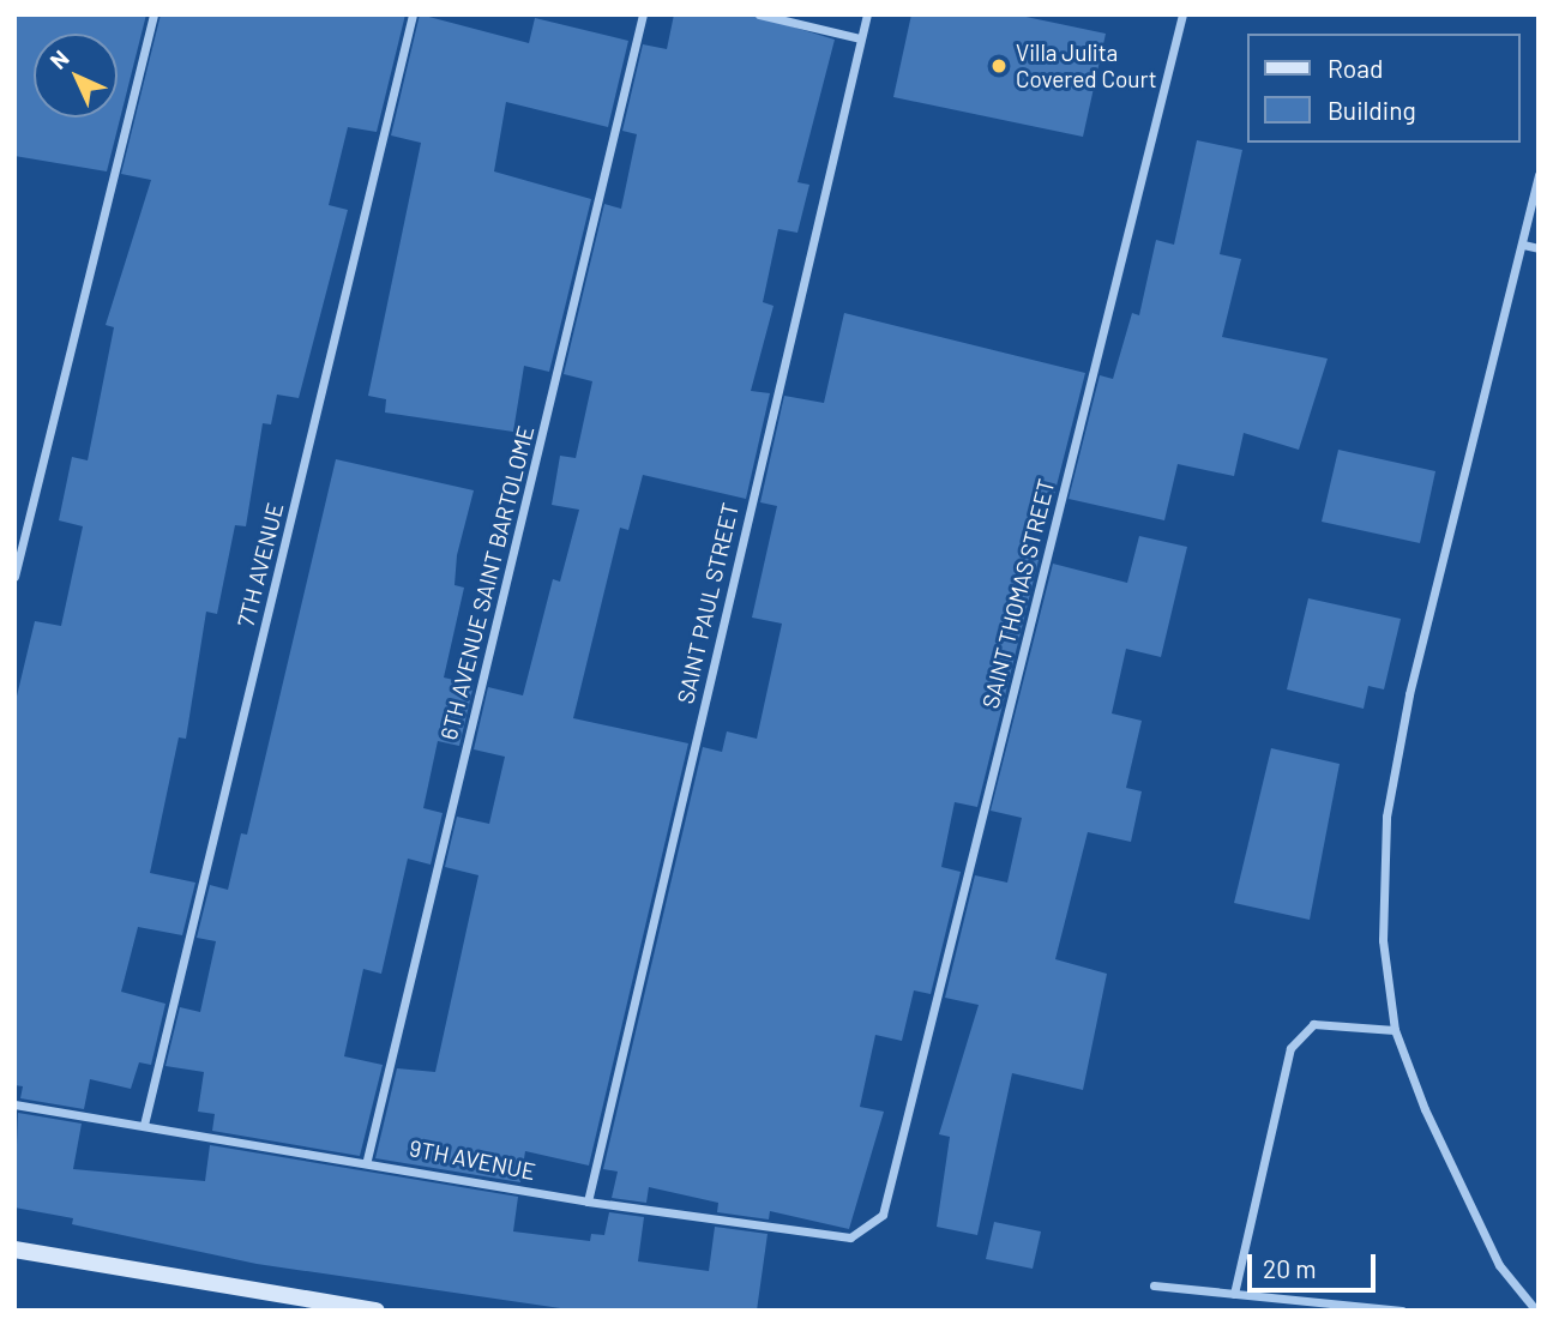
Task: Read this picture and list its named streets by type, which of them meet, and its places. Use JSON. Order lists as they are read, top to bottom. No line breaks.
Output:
{"streets":{"street":["7TH AVENUE","6TH AVENUE SAINT BARTOLOME","SAINT THOMAS STREET","SAINT PAUL STREET","9TH AVENUE"]},"crossings":[["7TH AVENUE","9TH AVENUE"],["6TH AVENUE SAINT BARTOLOME","9TH AVENUE"],["SAINT THOMAS STREET","9TH AVENUE"],["SAINT PAUL STREET","9TH AVENUE"]],"places":["Villa Julita Covered Court"],"legend":["Road","Building"],"scale_bar":"20 m","north":"top left"}
